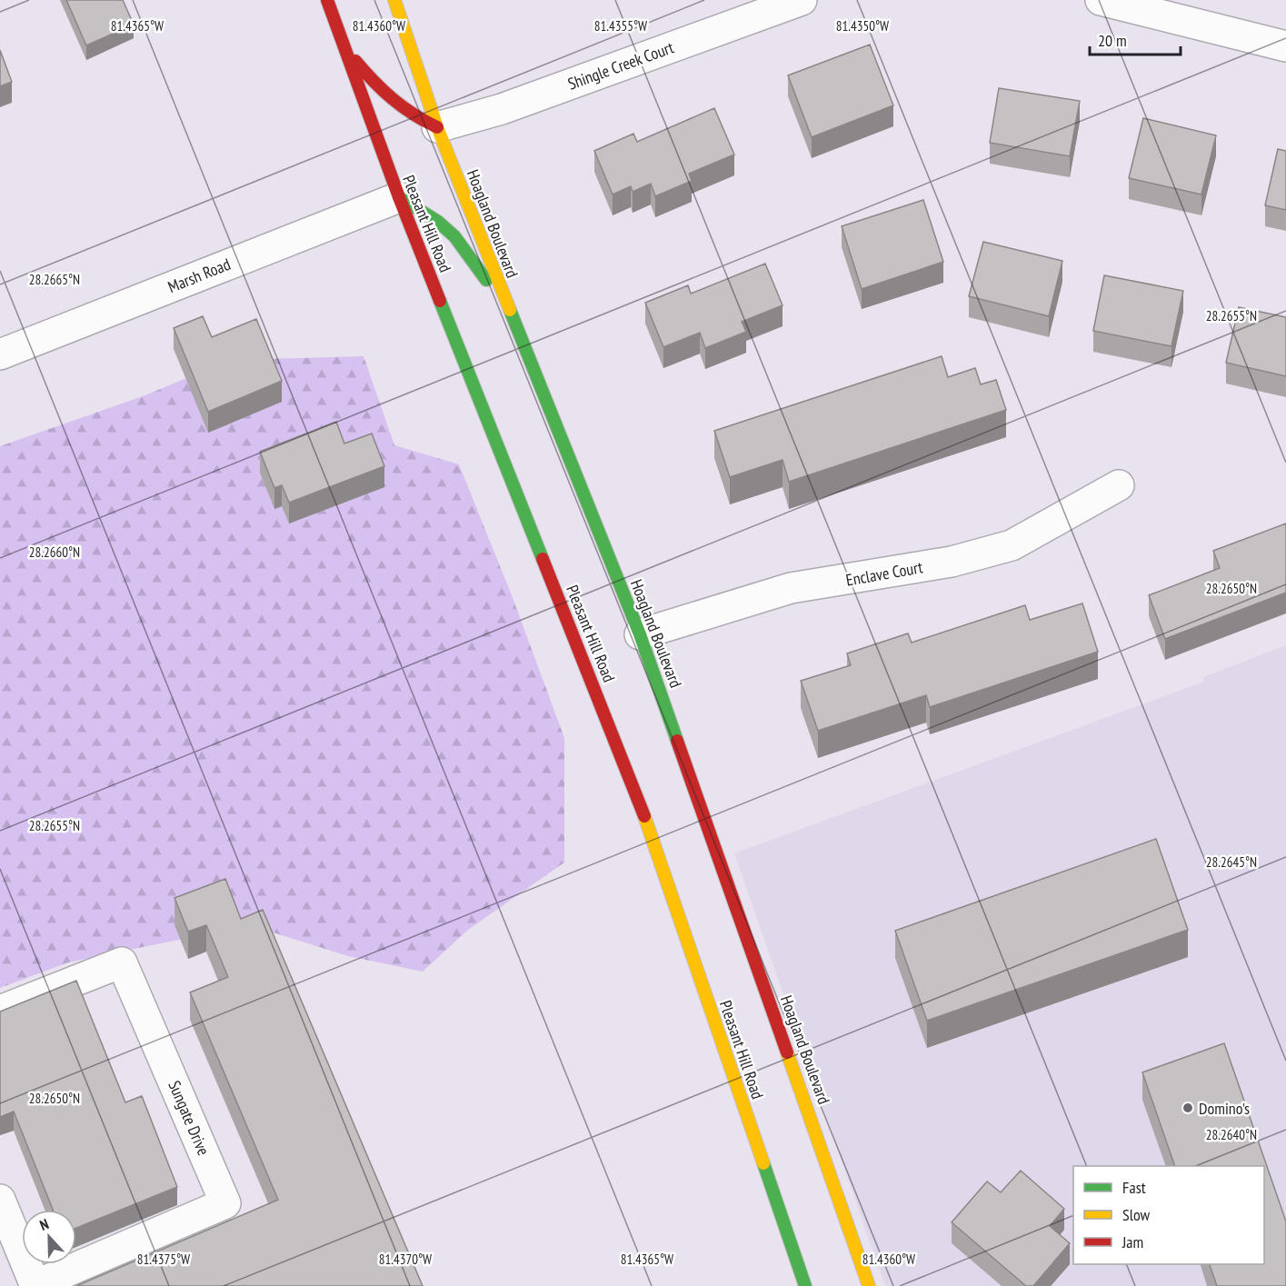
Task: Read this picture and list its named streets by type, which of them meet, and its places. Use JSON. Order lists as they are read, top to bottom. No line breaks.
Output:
{"streets":{"main road":["Pleasant Hill Road","Hoagland Boulevard"],"street":["Shingle Creek Court","Marsh Road","Enclave Court","Sungate Drive"]},"crossings":[["Shingle Creek Court","Hoagland Boulevard"],["Pleasant Hill Road","Marsh Road"],["Hoagland Boulevard","Enclave Court"]],"places":["Domino's"],"legend":["Fast","Slow","Jam"],"scale_bar":"20 m","north":"top","coordinates":["81.4365°W","81.4360°W","81.4355°W","81.4350°W","28.2665°N","28.2655°N","28.2660°N","28.2650°N","28.2645°N","28.2640°N","81.4375°W","81.4370°W"]}
